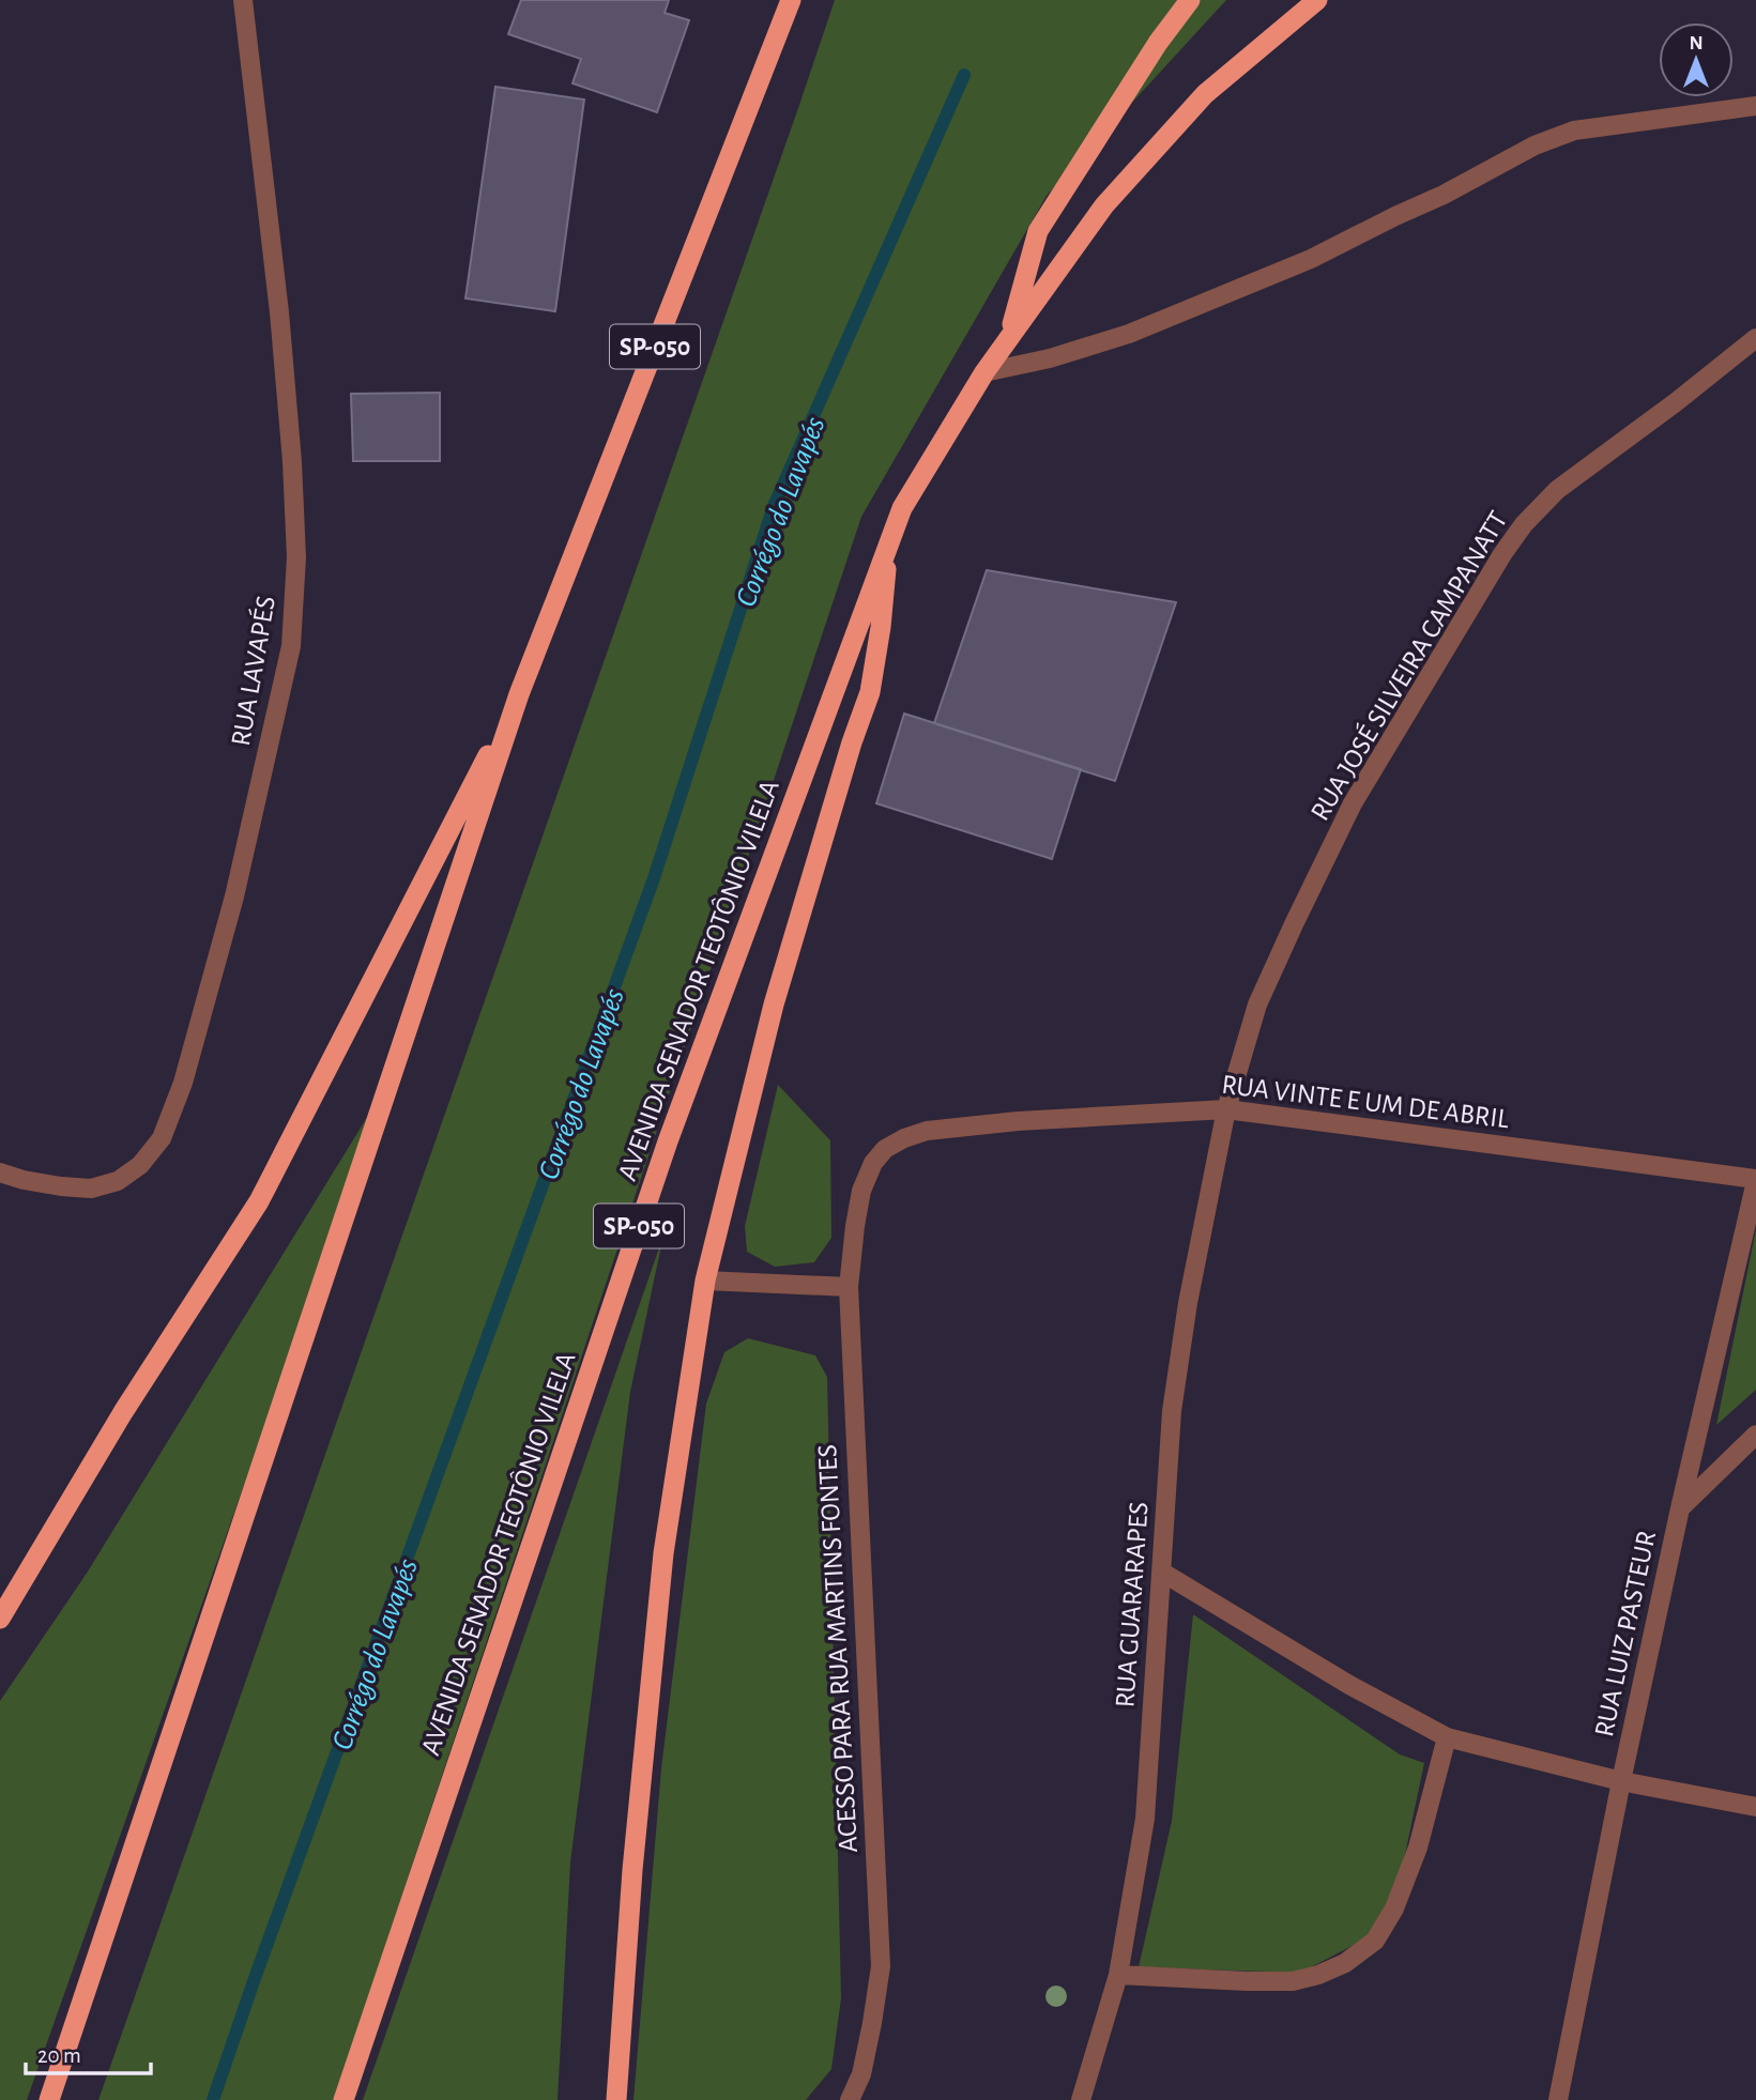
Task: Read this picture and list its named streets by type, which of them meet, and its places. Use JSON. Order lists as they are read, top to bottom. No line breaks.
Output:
{"streets":{"highway":["SP-050","AVENIDA SENADOR TEOTÔNIO VILELA"],"street":["RUA JOSÉ SILVEIRA CAMPANATT","RUA LAVAPÉS","RUA VINTE E UM DE ABRIL","RUA GUARARAPES","RUA LUIZ PASTEUR","ACESSO PARA RUA MARTINS FONTES"]},"crossings":[["RUA JOSÉ SILVEIRA CAMPANATT","RUA VINTE E UM DE ABRIL"],["RUA JOSÉ SILVEIRA CAMPANATT","RUA GUARARAPES"],["RUA VINTE E UM DE ABRIL","RUA GUARARAPES"],["RUA VINTE E UM DE ABRIL","RUA LUIZ PASTEUR"],["RUA VINTE E UM DE ABRIL","ACESSO PARA RUA MARTINS FONTES"]],"water":["Corrégo do Lavapés"],"scale_bar":"20 m","north":"top"}
